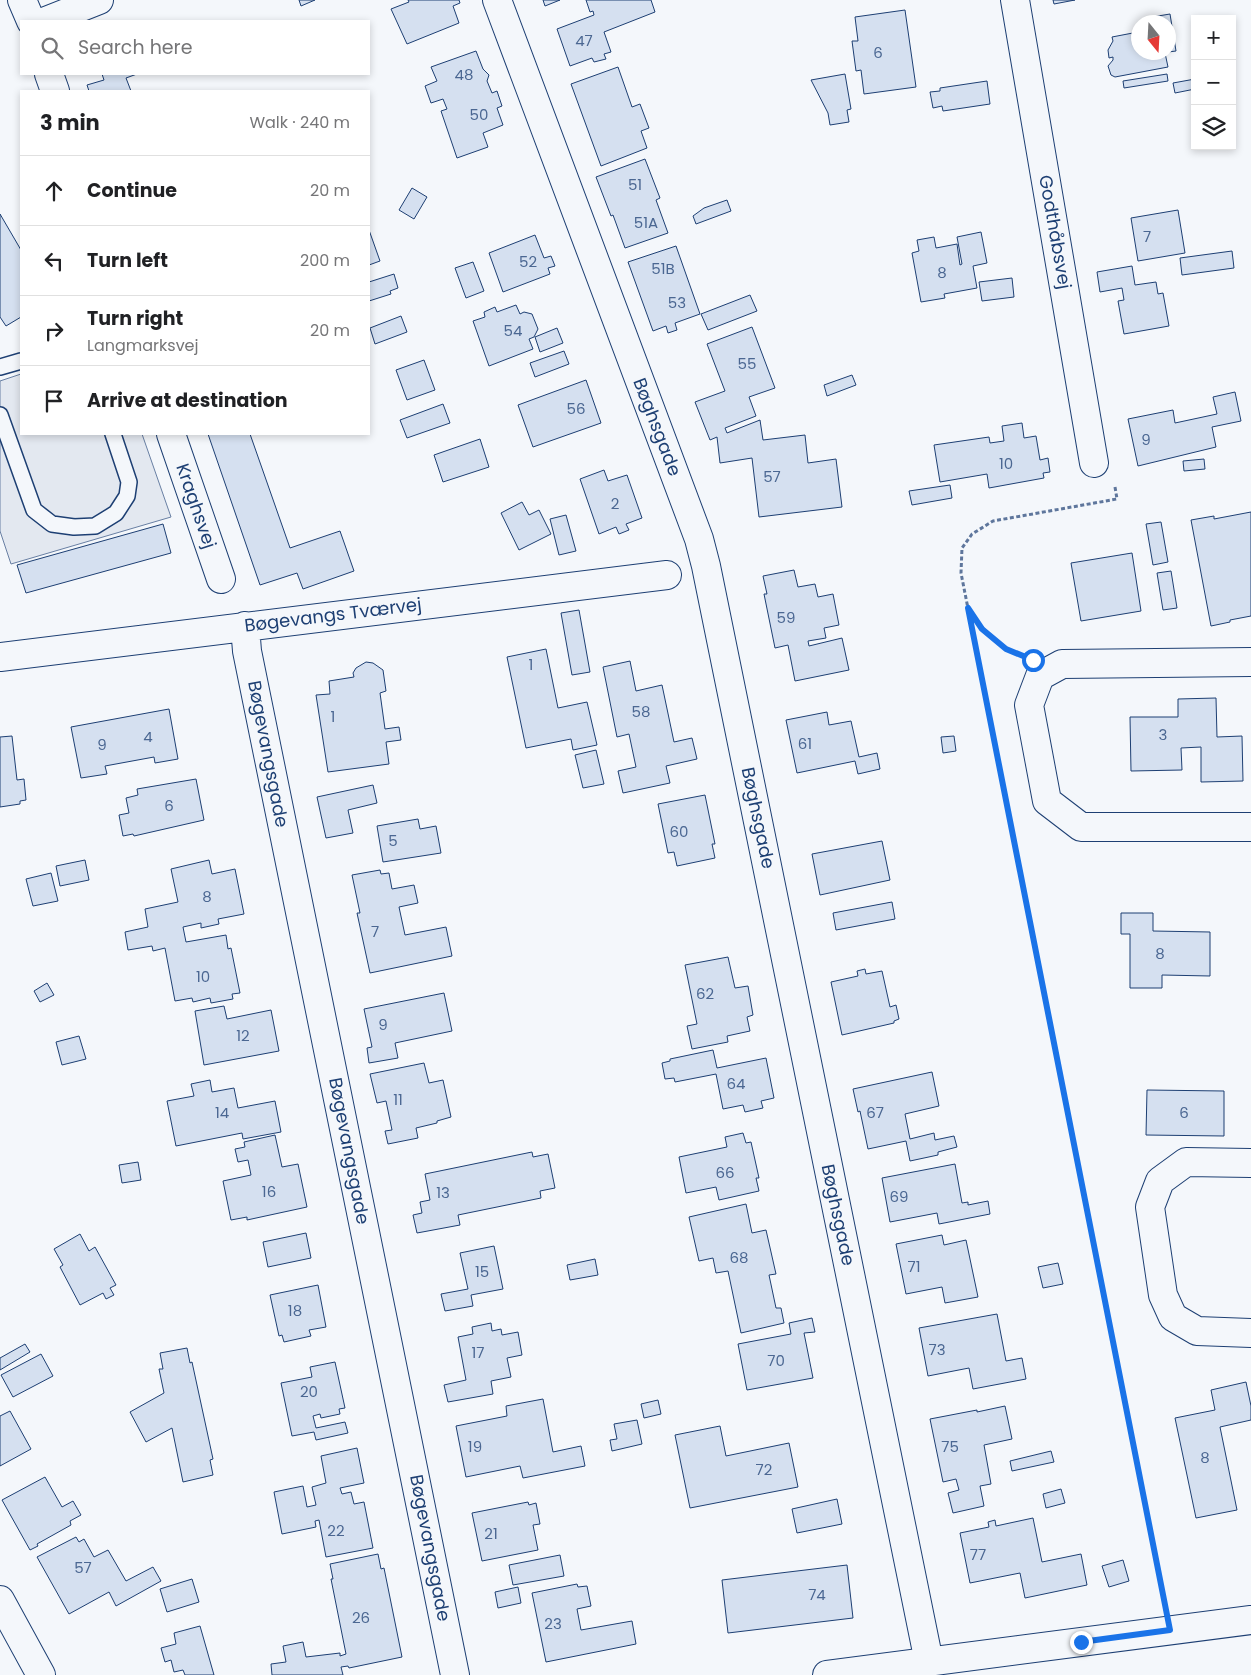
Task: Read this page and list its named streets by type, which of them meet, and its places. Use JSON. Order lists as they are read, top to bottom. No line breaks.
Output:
{"streets":{"street":["Godthåbsvej","Bøghsgade","Kraghsvej","Bøgevangs Tværvej","Bøgevangsgade"]},"crossings":[["Bøgevangs Tværvej","Bøgevangsgade"]],"house_numbers":["47","6","48","50","51","51A","7","52","51B","8","53","54","55","56","9","10","57","2","59","1","58","1","3","4","61","9","6","60","5","8","7","8","10","62","9","12","64","11","14","67","6","66","16","13","69","68","71","15","18","73","17","70","20","19","75","8","72","22","21","77","57","74","26","23"],"north":"bottom","page":{"map_buttons":["+","−"],"search":"Search here","heading":["3 min","Walk · 240 m"],"list":[["Continue","20 m"],["Turn left","200 m"],["Turn right","Langmarksvej","20 m"],"Arrive at destination"]}}
